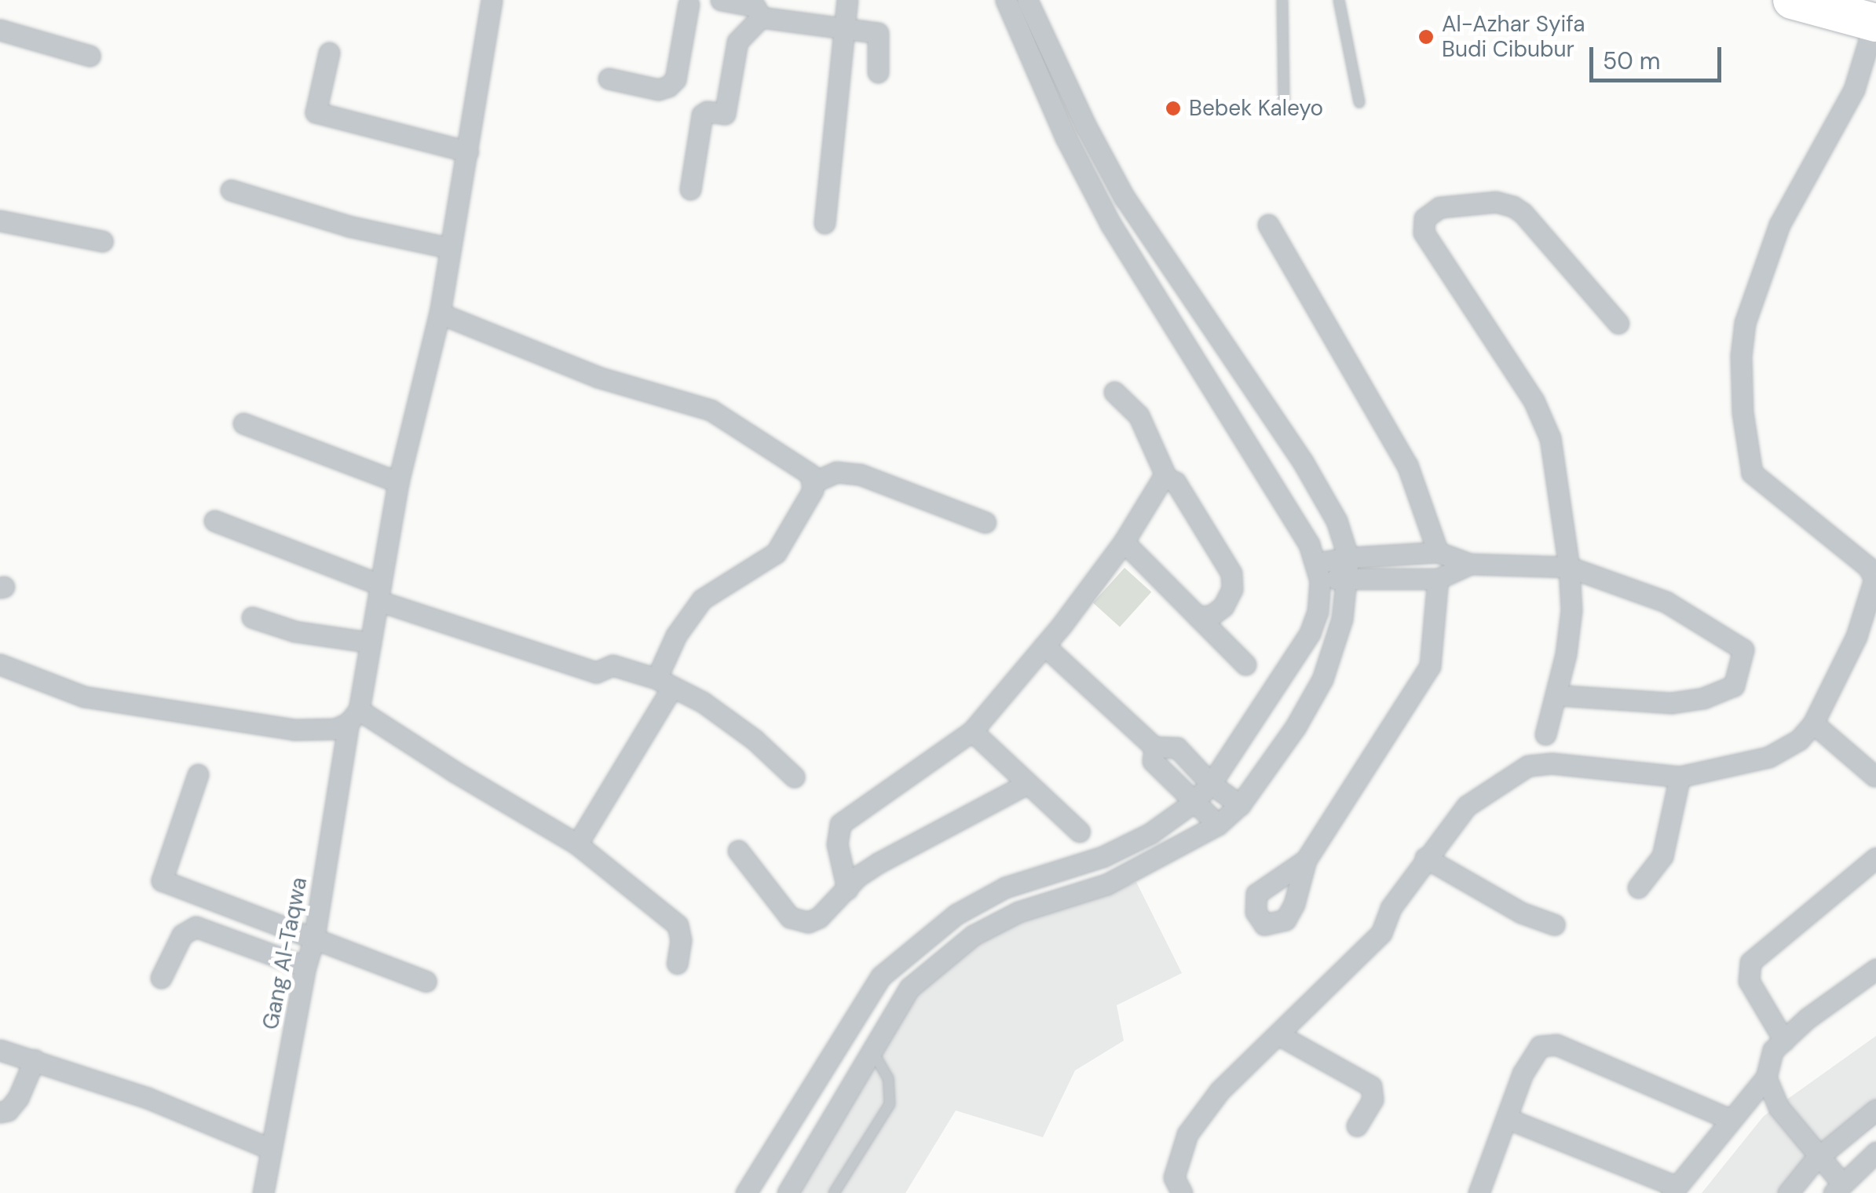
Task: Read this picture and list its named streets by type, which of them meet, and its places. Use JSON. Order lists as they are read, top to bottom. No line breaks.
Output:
{"streets":{"street":["Gang Al-Taqwa"]},"places":["Al-Azhar Syifa Budi Cibubur","Bebek Kaleyo"],"scale_bar":"50 m"}
